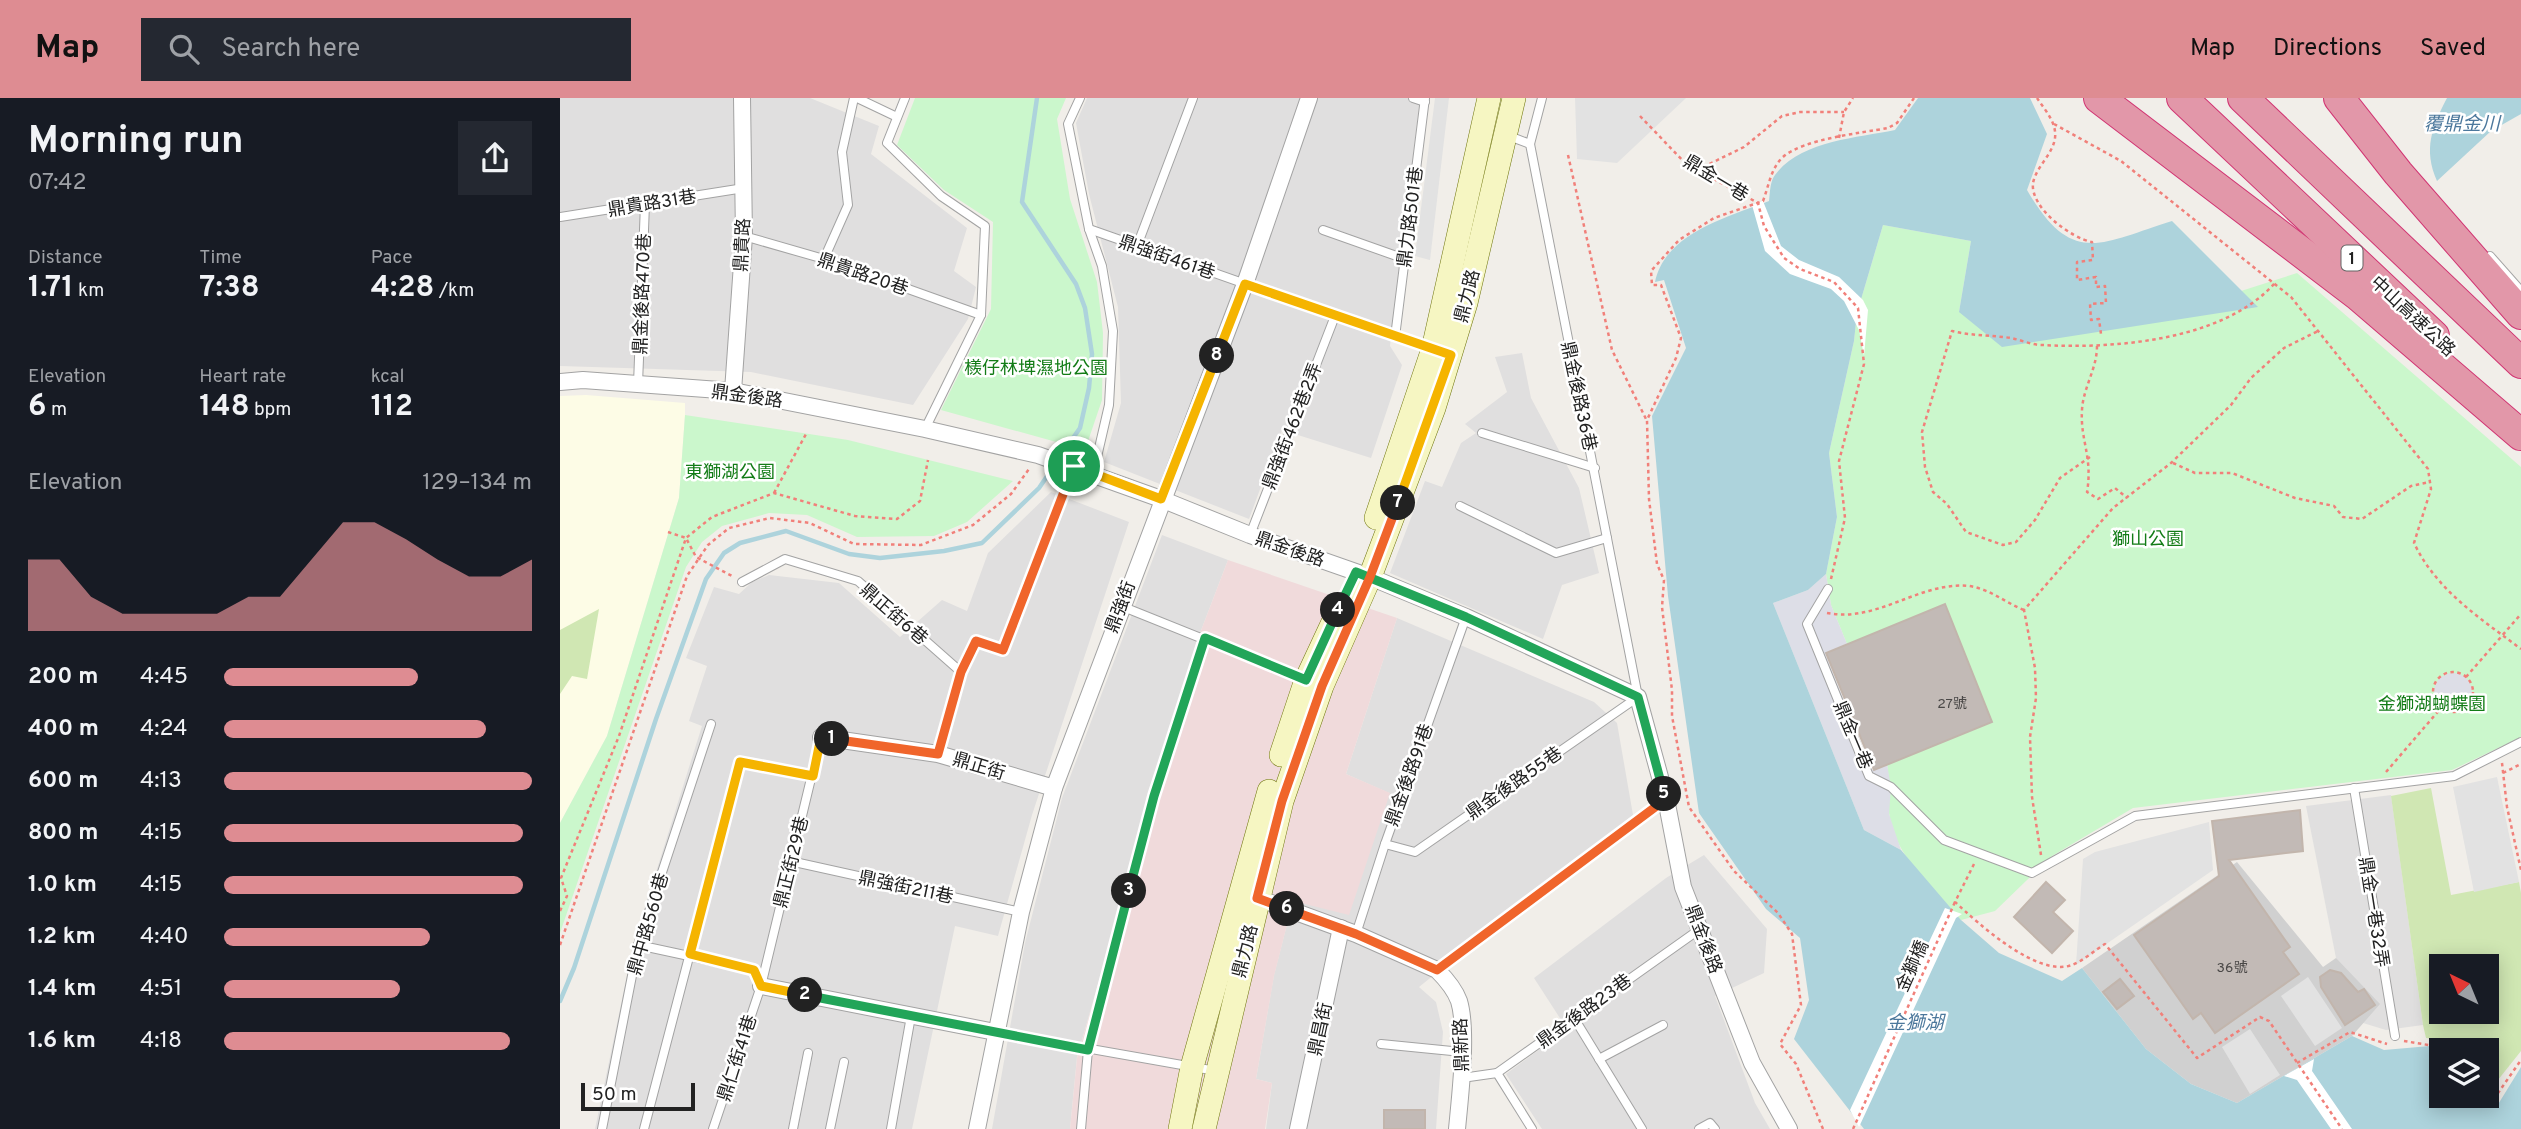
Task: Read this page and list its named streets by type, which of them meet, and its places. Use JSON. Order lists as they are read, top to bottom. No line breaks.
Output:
{"streets":{"highway":["1","中山高速公路"],"street":["鼎貴路","鼎力路","鼎金後路","鼎強街","鼎正街","鼎昌街","鼎新路"],"lane":["鼎金一巷","鼎貴路31巷","鼎力路501巷","鼎強街461巷","鼎貴路20巷","鼎金後路470巷","鼎金後路36巷","鼎強街462巷2弄","鼎正街6巷","鼎金後路91巷","鼎金後路55巷","鼎正街29巷","鼎強街211巷","鼎金一巷32弄","鼎中路560巷","鼎金後路23巷","鼎仁街41巷"],"path":["金獅橋"]},"crossings":[["鼎金一巷","金獅橋"],["鼎貴路31巷","鼎貴路"],["鼎貴路31巷","鼎金後路470巷"],["鼎力路501巷","鼎強街461巷"],["鼎貴路","鼎貴路20巷"],["鼎貴路","鼎金後路"],["鼎強街461巷","鼎力路"],["鼎強街461巷","鼎強街462巷2弄"],["鼎強街461巷","鼎強街"],["鼎金後路470巷","鼎金後路"],["鼎力路","鼎金後路"],["鼎金後路","鼎金後路36巷"],["鼎金後路","鼎強街462巷2弄"],["鼎金後路","鼎強街"],["鼎金後路","鼎金後路91巷"],["鼎金後路","鼎金後路55巷"],["鼎金後路","鼎金後路23巷"],["鼎金後路36巷","鼎金後路55巷"],["鼎強街","鼎正街"],["鼎強街","鼎強街211巷"],["鼎正街","鼎正街29巷"],["鼎金後路91巷","鼎金後路55巷"],["鼎金後路91巷","鼎昌街"],["鼎正街29巷","鼎強街211巷"],["鼎正街29巷","鼎仁街41巷"],["鼎金後路23巷","鼎新路"]],"water":["覆鼎金川","金獅湖"],"parks":["檨仔林埤濕地公園","東獅湖公園","獅山公園","金獅湖蝴蝶園"],"house_numbers":["27號","36號"],"scale_bar":"50 m","north":"top left","page":{"header":"Map","search":"Search here","nav":["Map","Directions","Saved"],"heading":["Morning run","07:42"],"stats":[["Distance","1.71 km"],["Time","7:38"],["Pace","4:28 /km"],["Elevation","6 m"],["Heart rate","148 bpm"],["kcal","112"]],"pins":["8","7","4","1","5","3","6","2"],"chart":["Elevation","129–134 m"],"list":[{"name":"200 m","note":"4:45"},{"name":"400 m","note":"4:24"},{"name":"600 m","note":"4:13"},{"name":"800 m","note":"4:15"},{"name":"1.0 km","note":"4:15"},{"name":"1.2 km","note":"4:40"},{"name":"1.4 km","note":"4:51"},{"name":"1.6 km","note":"4:18"}],"scale":"50 m"}}
